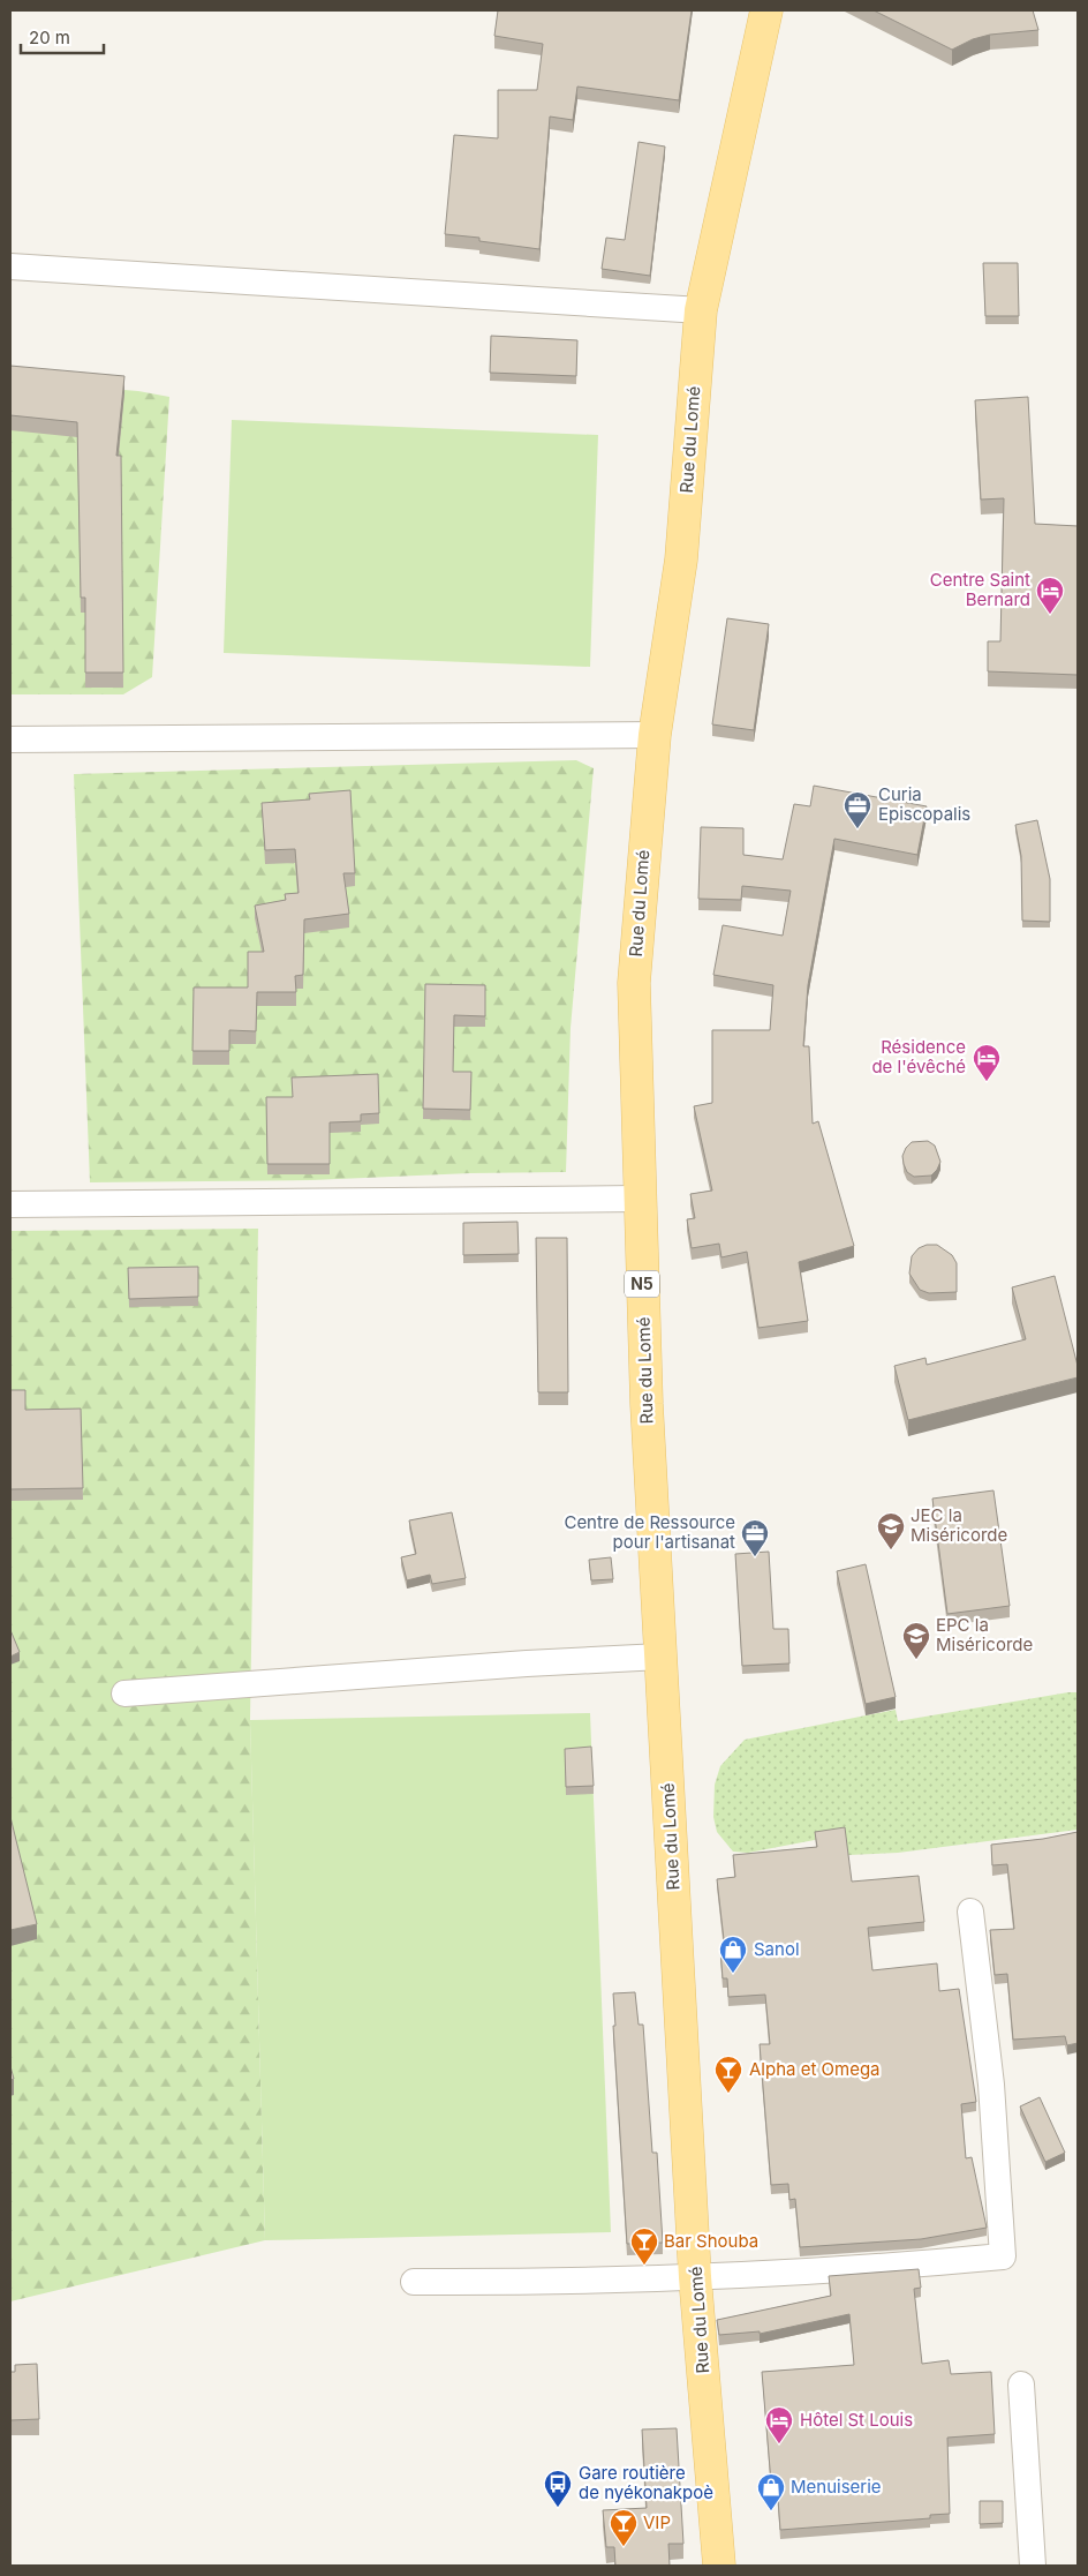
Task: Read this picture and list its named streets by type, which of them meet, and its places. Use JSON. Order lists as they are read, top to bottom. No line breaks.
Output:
{"streets":{"main road":["Rue du Lomé","N5"]},"places":{"hotel":["Centre Saint Bernard","Résidence de l'évêché","Hôtel St Louis"],"office":["Curia Episcopalis","Centre de Ressource pour l'artisanat"],"school or university":["JEC la Miséricorde","EPC la Miséricorde"],"shop":["Sanol","Menuiserie"],"bar":["Alpha et Omega","Bar Shouba","VIP"],"bus stop":["Gare routière de nyékonakpoè"]},"scale_bar":"20 m"}
